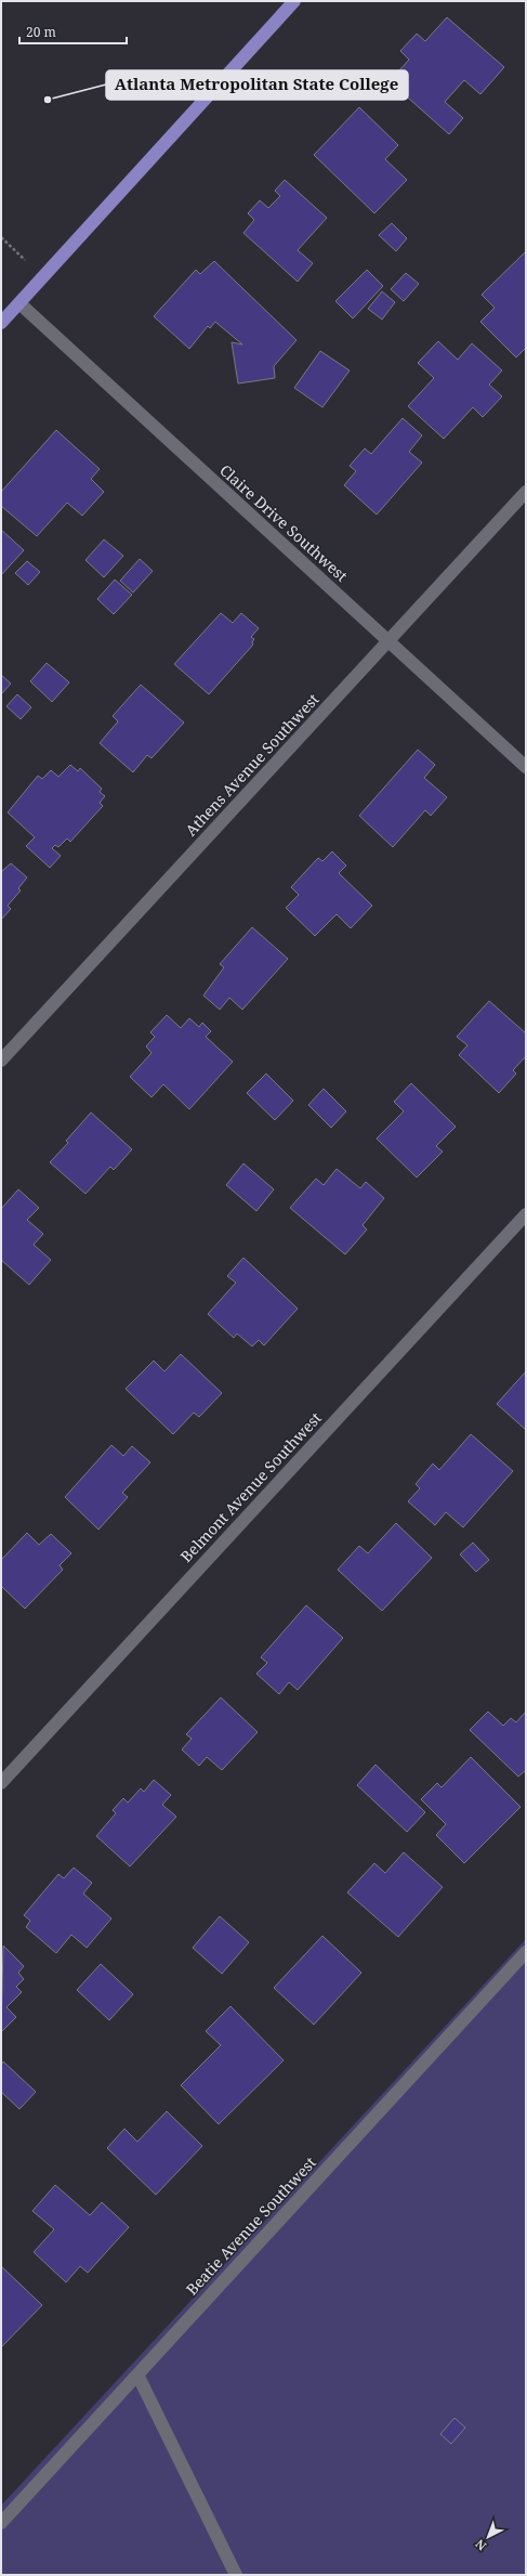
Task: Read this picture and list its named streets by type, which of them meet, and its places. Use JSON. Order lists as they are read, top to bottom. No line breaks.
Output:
{"streets":{"street":["Claire Drive Southwest","Athens Avenue Southwest","Belmont Avenue Southwest","Beatie Avenue Southwest"]},"crossings":[["Claire Drive Southwest","Athens Avenue Southwest"]],"places":["Atlanta Metropolitan State College"],"scale_bar":"20 m","north":"bottom left"}
